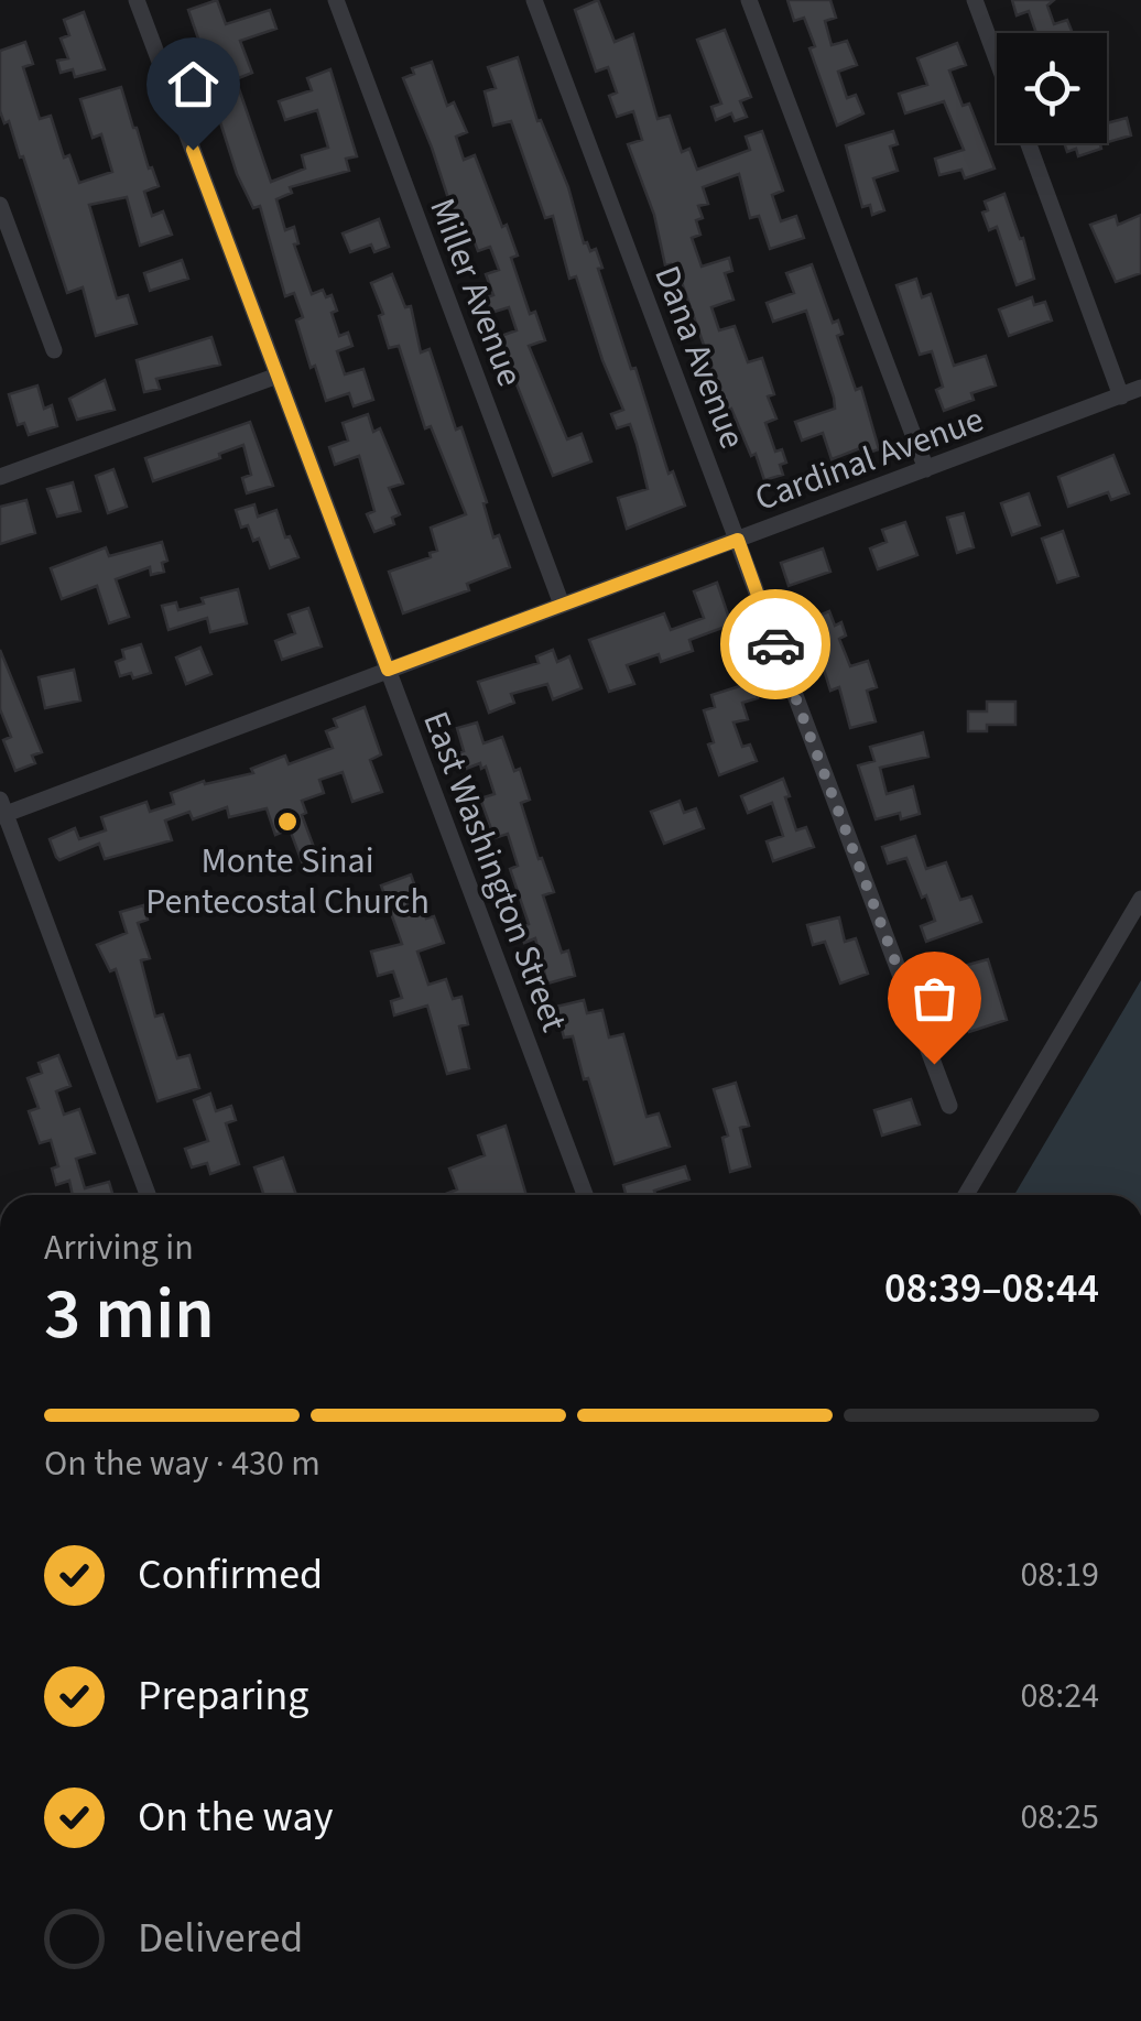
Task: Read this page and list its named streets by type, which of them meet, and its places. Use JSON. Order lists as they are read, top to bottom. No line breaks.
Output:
{"streets":{"street":["Miller Avenue","Dana Avenue","Cardinal Avenue","East Washington Street"]},"crossings":[["Miller Avenue","Cardinal Avenue"],["Dana Avenue","Cardinal Avenue"],["Cardinal Avenue","East Washington Street"]],"places":["Monte Sinai Pentecostal Church"],"page":{"heading":["3 min","Arriving in","08:39–08:44"],"bar":"On the way · 430 m","list":[["Confirmed","08:19"],["Preparing","08:24"],["On the way","08:25"],"Delivered"]}}
